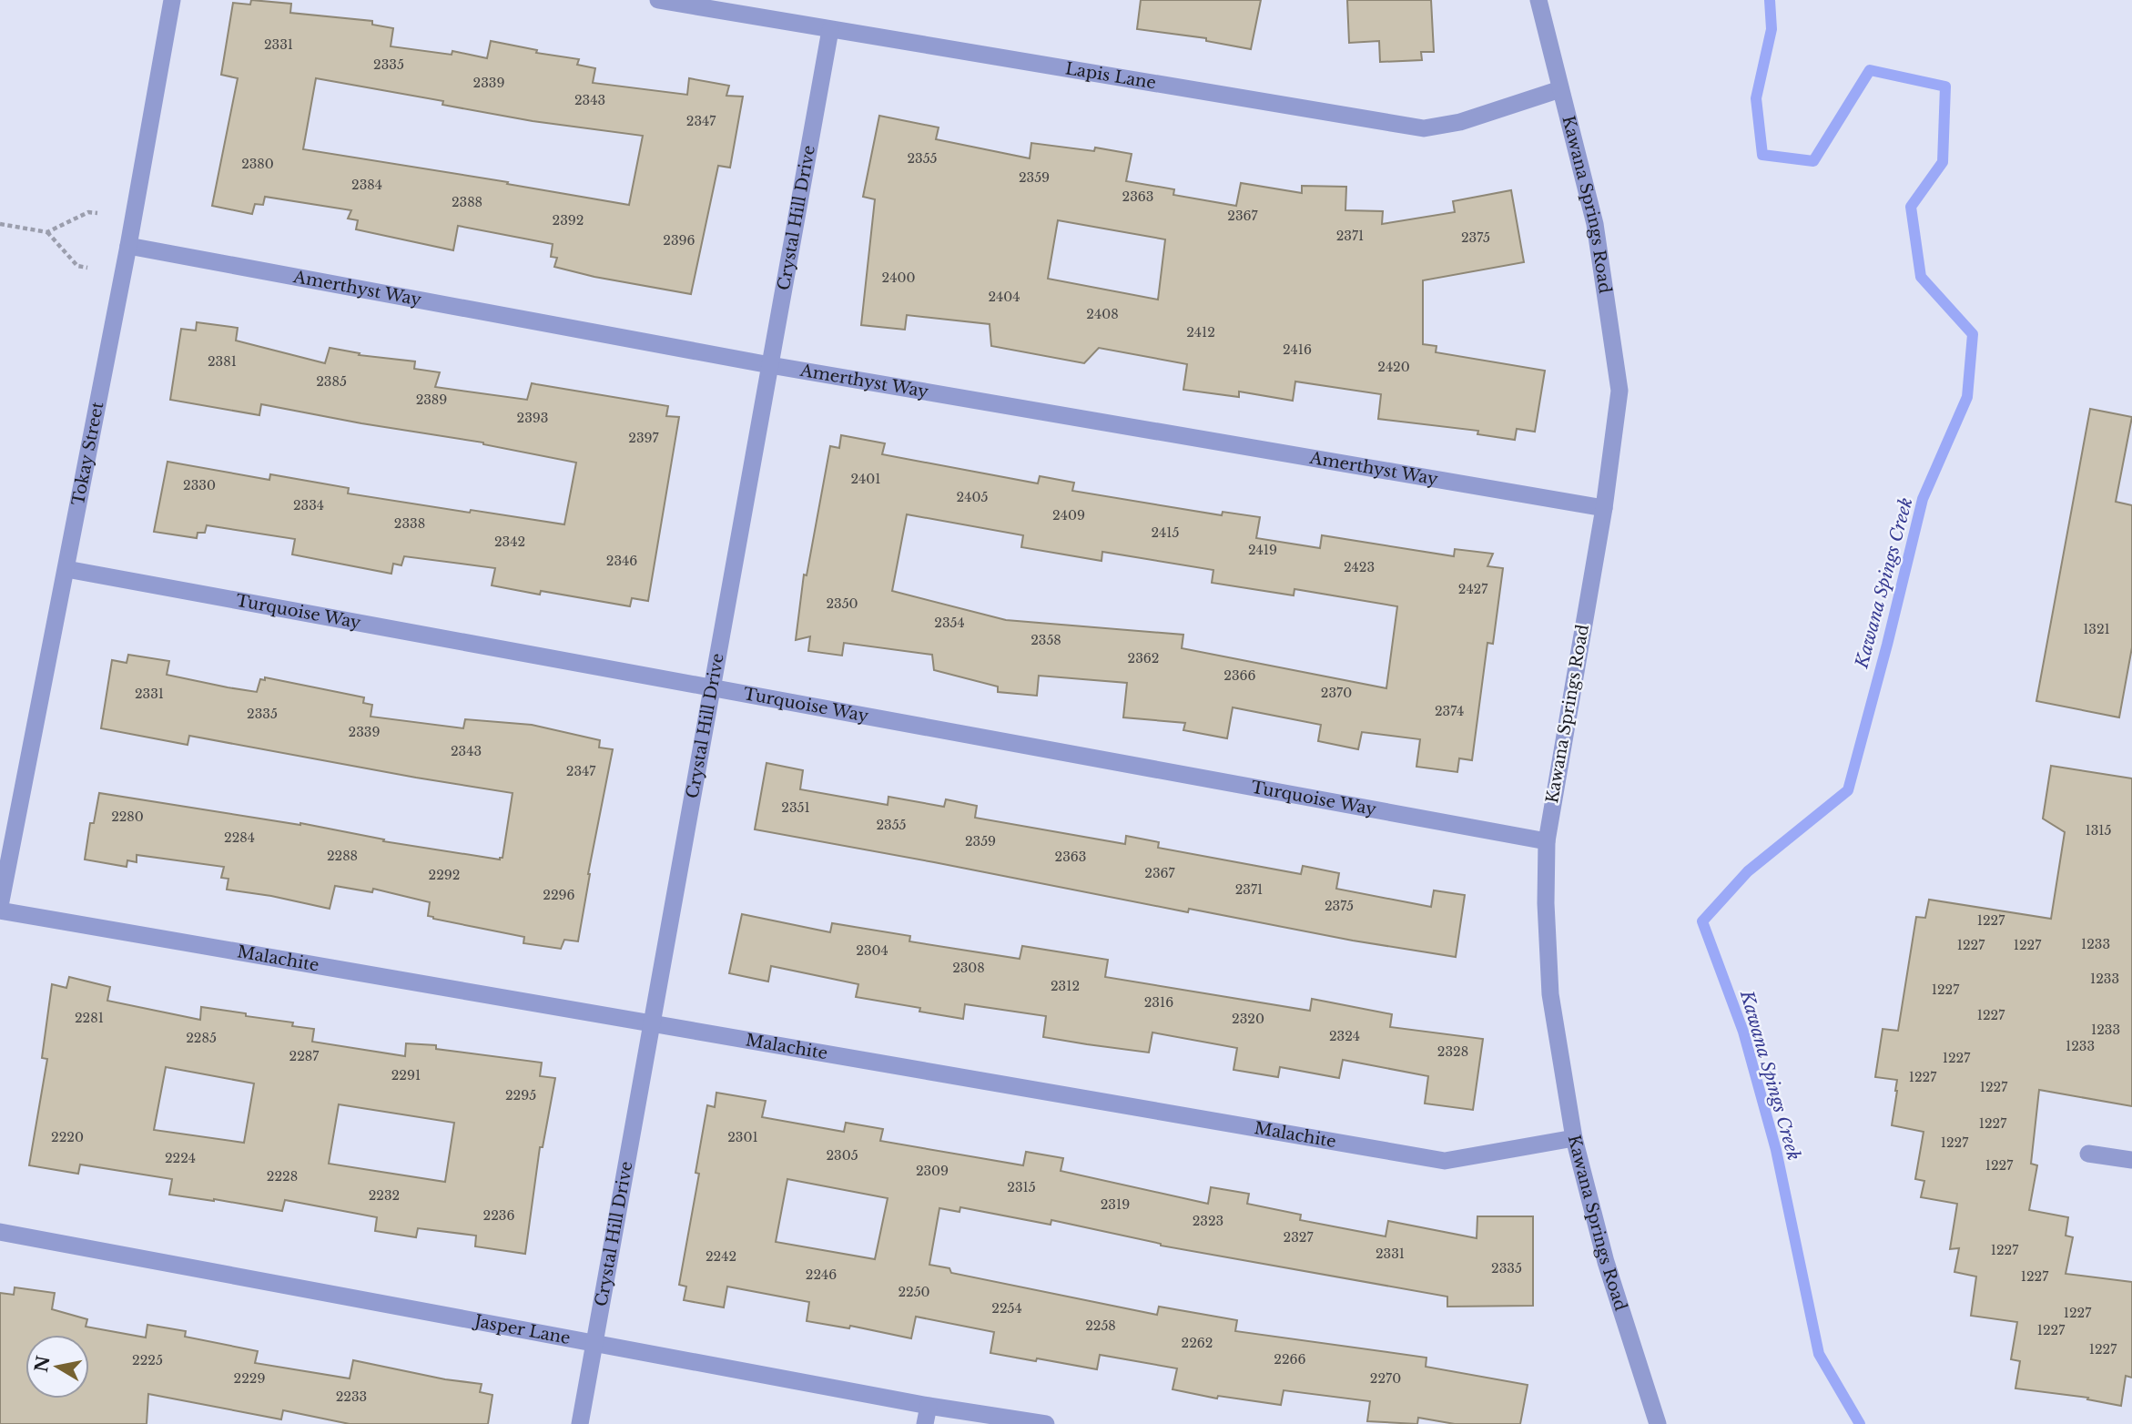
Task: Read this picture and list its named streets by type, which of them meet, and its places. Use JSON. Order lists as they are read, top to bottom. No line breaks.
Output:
{"streets":{"street":["Lapis Lane","Kawana Springs Road","Crystal Hill Drive","Amerthyst Way","Tokay Street","Turquoise Way","Malachite","Jasper Lane"]},"crossings":[["Lapis Lane","Kawana Springs Road"],["Lapis Lane","Crystal Hill Drive"],["Kawana Springs Road","Amerthyst Way"],["Kawana Springs Road","Turquoise Way"],["Kawana Springs Road","Malachite"],["Crystal Hill Drive","Amerthyst Way"],["Crystal Hill Drive","Turquoise Way"],["Crystal Hill Drive","Malachite"],["Crystal Hill Drive","Jasper Lane"],["Amerthyst Way","Tokay Street"],["Tokay Street","Turquoise Way"],["Tokay Street","Malachite"]],"water":["Kawana Spings Creek"],"house_numbers":["2331","2335","2339","2343","2347","2355","2380","2359","2384","2363","2388","2367","2392","2371","2375","2396","2400","2404","2408","2412","2416","2381","2420","2385","2389","2393","2397","2401","2330","2405","2334","2409","2338","2415","2342","2419","2346","2423","2427","2350","2354","1321","2358","2362","2366","2370","2331","2374","2335","2339","2343","2347","2351","2280","2355","1315","2284","2359","2288","2363","2367","2292","2371","2296","2375","1227","1233","1227","1227","2304","2308","1233","2312","1227","2316","1227","2281","2320","1233","2324","2285","1233","2328","2287","1227","2291","1227","1227","2295","1227","2220","2301","1227","2305","2224","1227","2309","2228","2315","2232","2319","2236","2323","2327","1227","2331","2242","2335","2246","1227","2250","2254","1227","2258","1227","2262","1227","2266","2225","2229","2270","2233"],"north":"left"}
